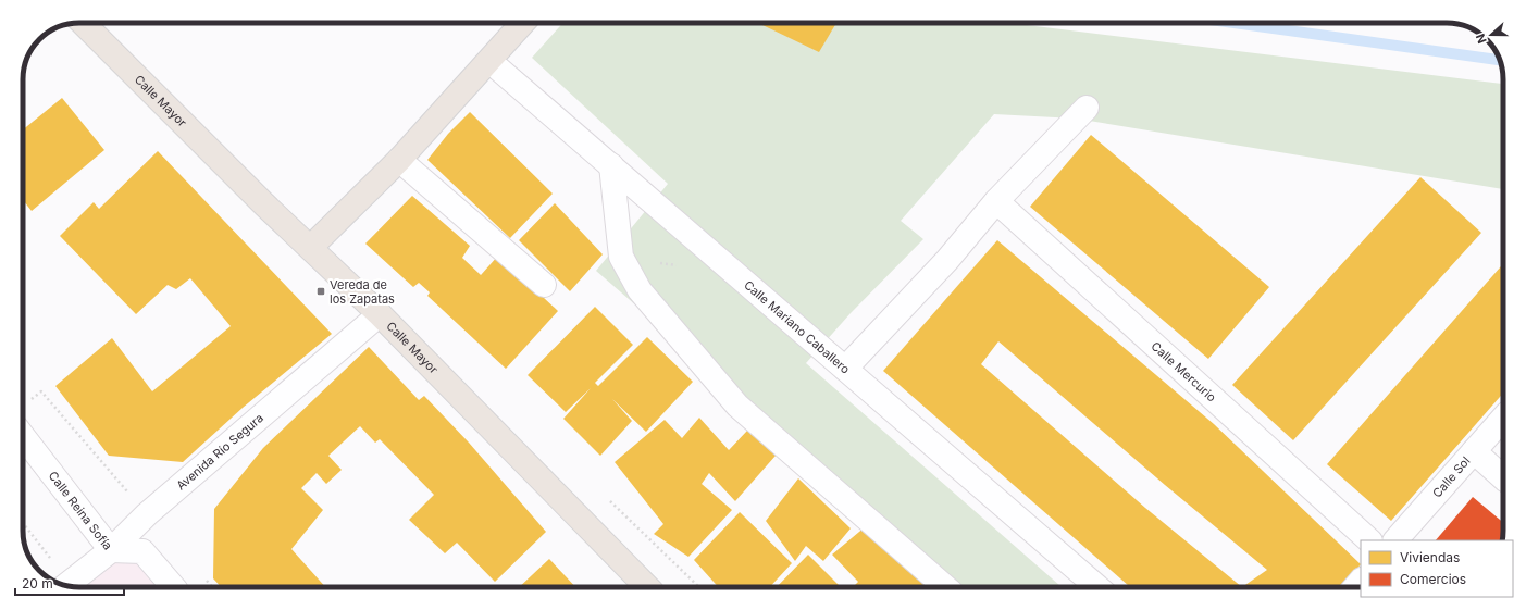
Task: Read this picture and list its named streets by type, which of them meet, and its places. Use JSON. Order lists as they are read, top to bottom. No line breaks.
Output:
{"streets":{"main road":["Calle Mayor"],"street":["Calle Mariano Caballero","Calle Mercurio","Avenida Río Segura","Calle Sol","Calle Reina Sofía"]},"crossings":[["Calle Mayor","Avenida Río Segura"],["Avenida Río Segura","Calle Reina Sofía"]],"places":{"transit":["Vereda de los Zapatas"]},"legend":["Viviendas","Comercios"],"scale_bar":"20 m","north":"left"}
